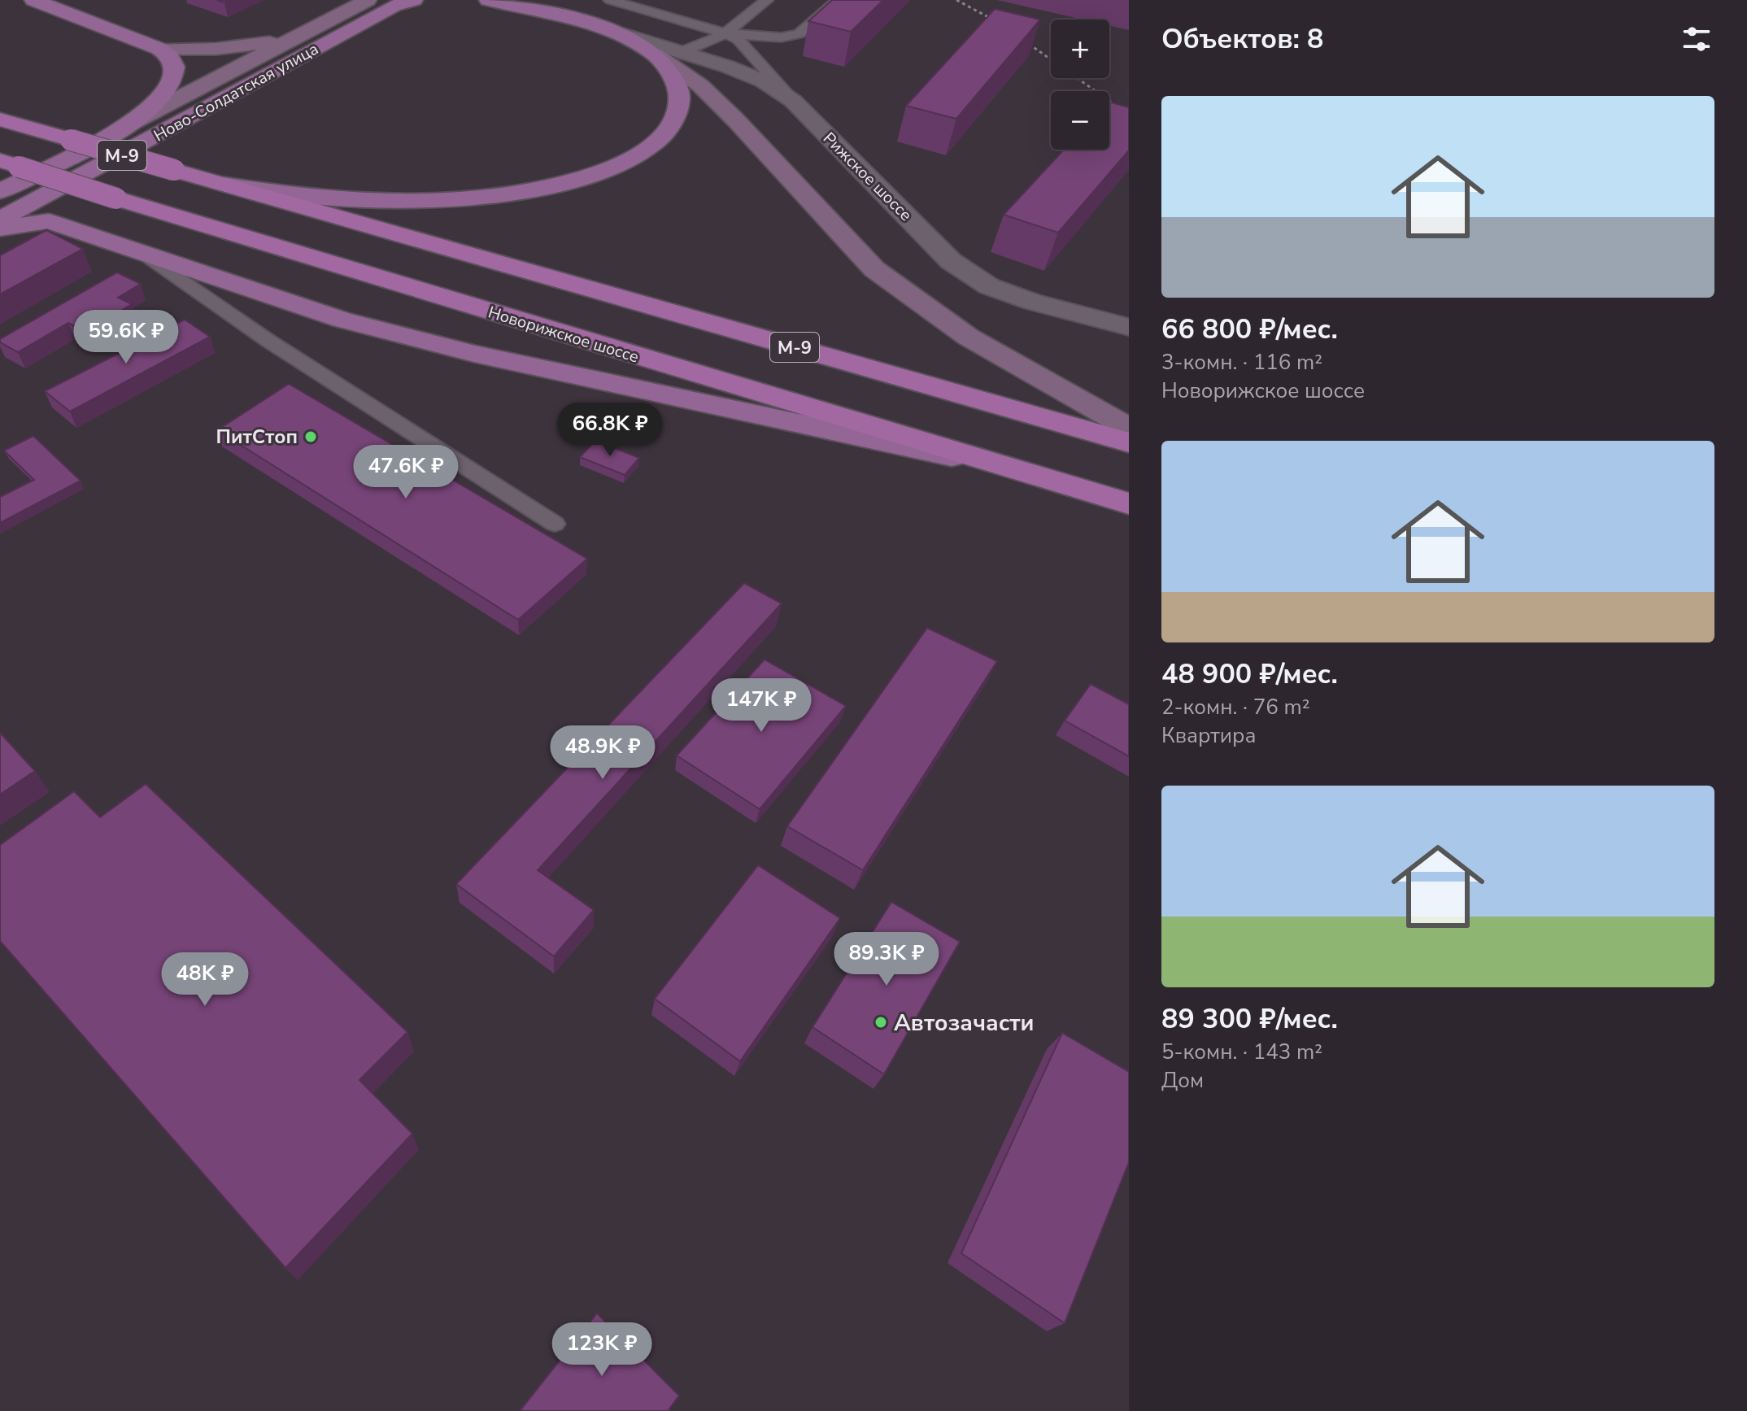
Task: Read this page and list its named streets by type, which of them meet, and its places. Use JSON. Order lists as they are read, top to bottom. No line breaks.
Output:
{"streets":{"highway":["М-9","Новорижское шоссе"],"main road":["Ново-Солдатская улица"],"street":["Рижское шоссе"]},"crossings":[["М-9","Рижское шоссе"]],"places":["ПитСтоп","Автозачасти"],"page":{"heading":"Объектов: 8","map_buttons":["+","−"],"list":[{"name":"66 800 ₽/мес.","note":"3-комн. · 116 m² · Новорижское шоссе"},{"name":"48 900 ₽/мес.","note":"2-комн. · 76 m² · Квартира"},{"name":"89 300 ₽/мес.","note":"5-комн. · 143 m² · Дом"}],"price":["59.6K ₽","66.8K ₽","47.6K ₽","147K ₽","48.9K ₽","89.3K ₽","48K ₽","123K ₽"]}}
